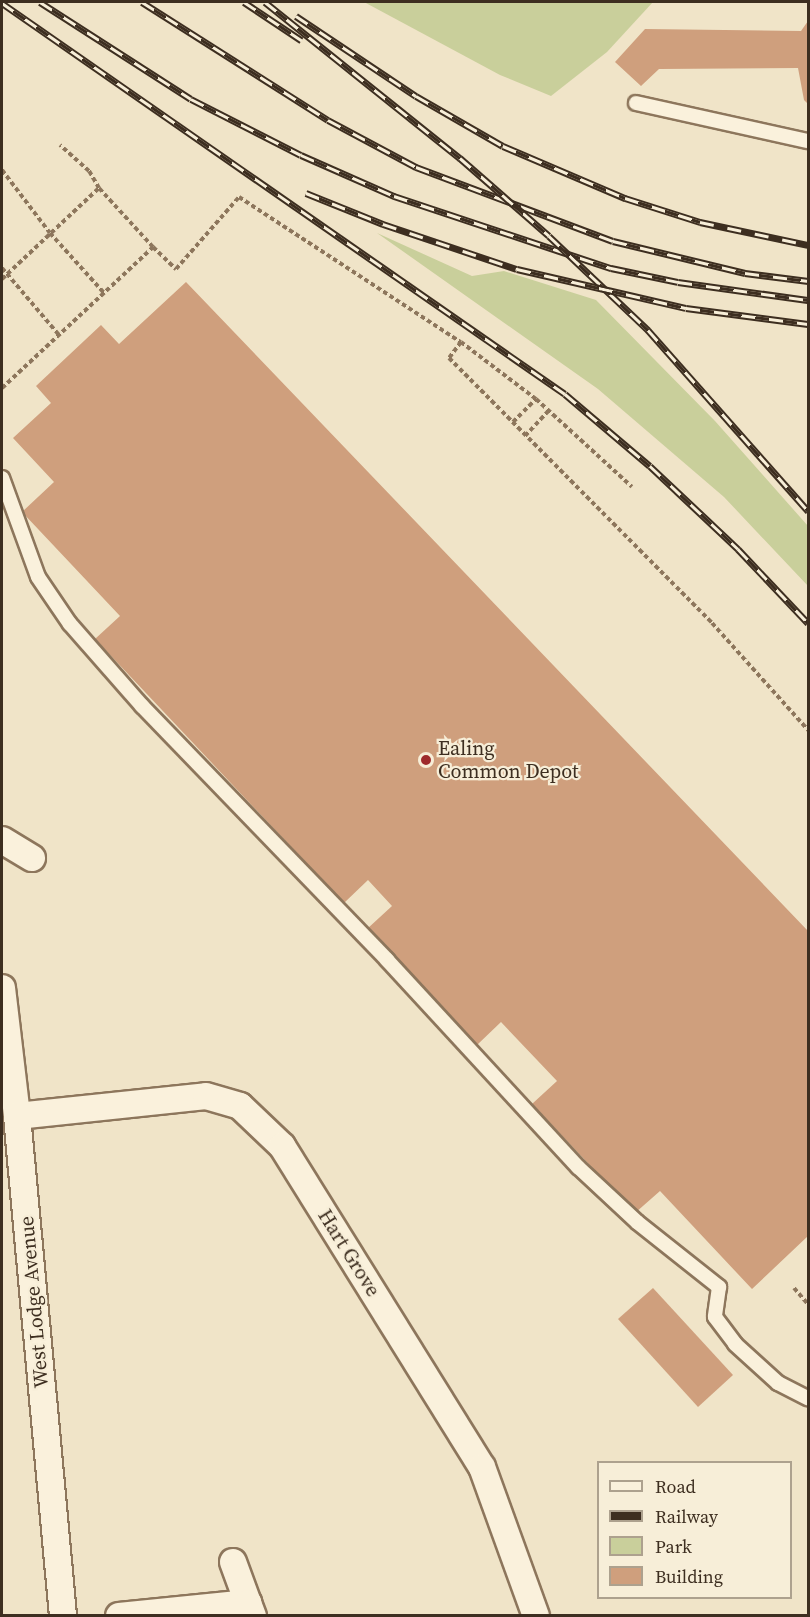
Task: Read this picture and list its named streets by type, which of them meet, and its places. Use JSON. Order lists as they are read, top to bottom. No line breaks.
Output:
{"streets":{"street":["Hart Grove","West Lodge Avenue"]},"crossings":[["Hart Grove","West Lodge Avenue"]],"places":["Ealing Common Depot"],"legend":["Road","Railway","Park","Building"]}
